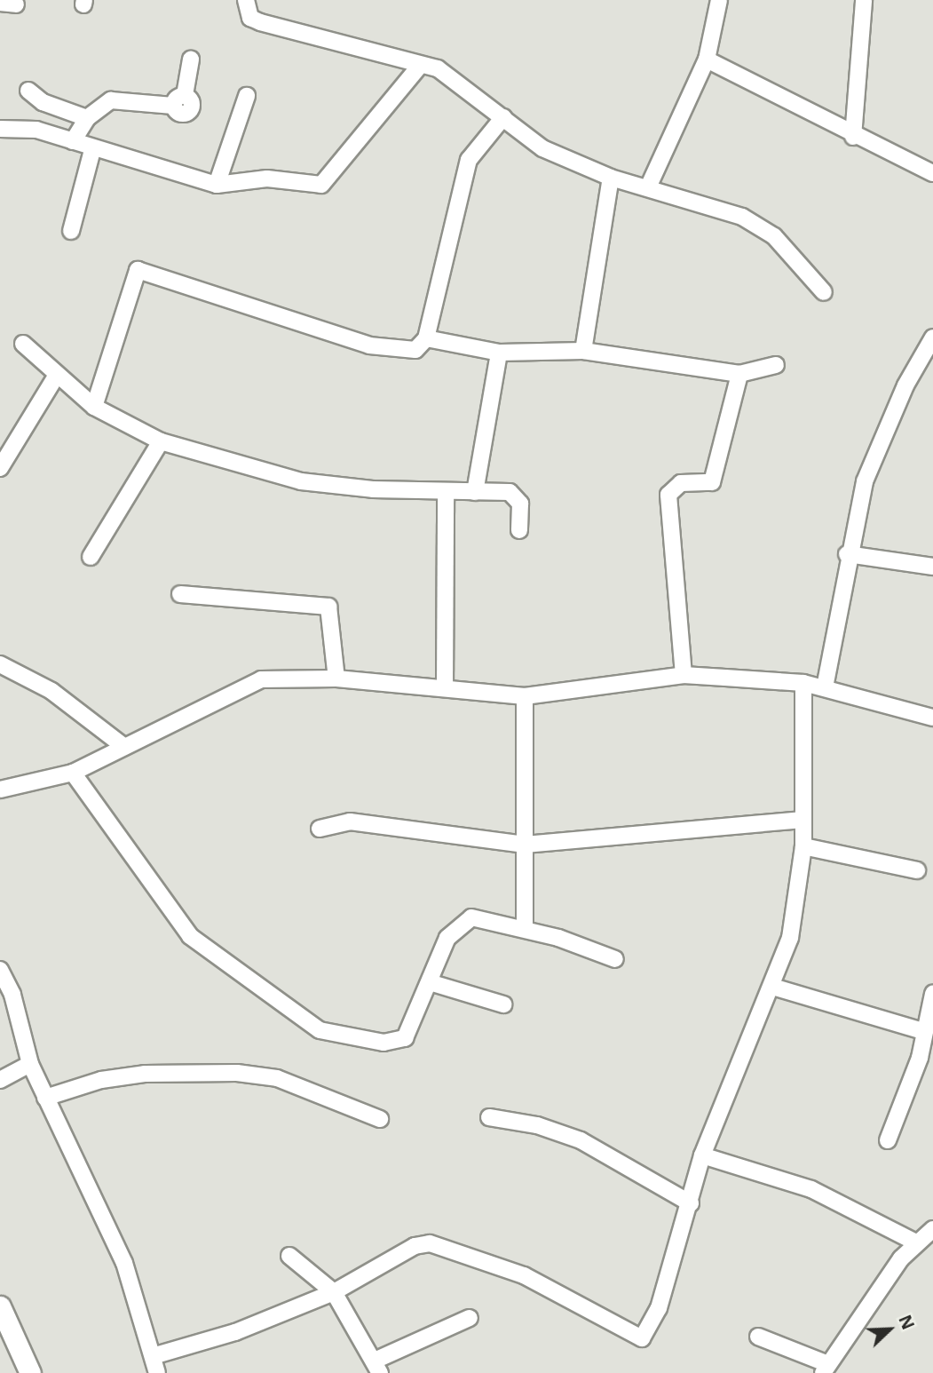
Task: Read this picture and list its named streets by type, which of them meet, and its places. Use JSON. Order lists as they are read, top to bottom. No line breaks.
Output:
{"north":"top right"}
